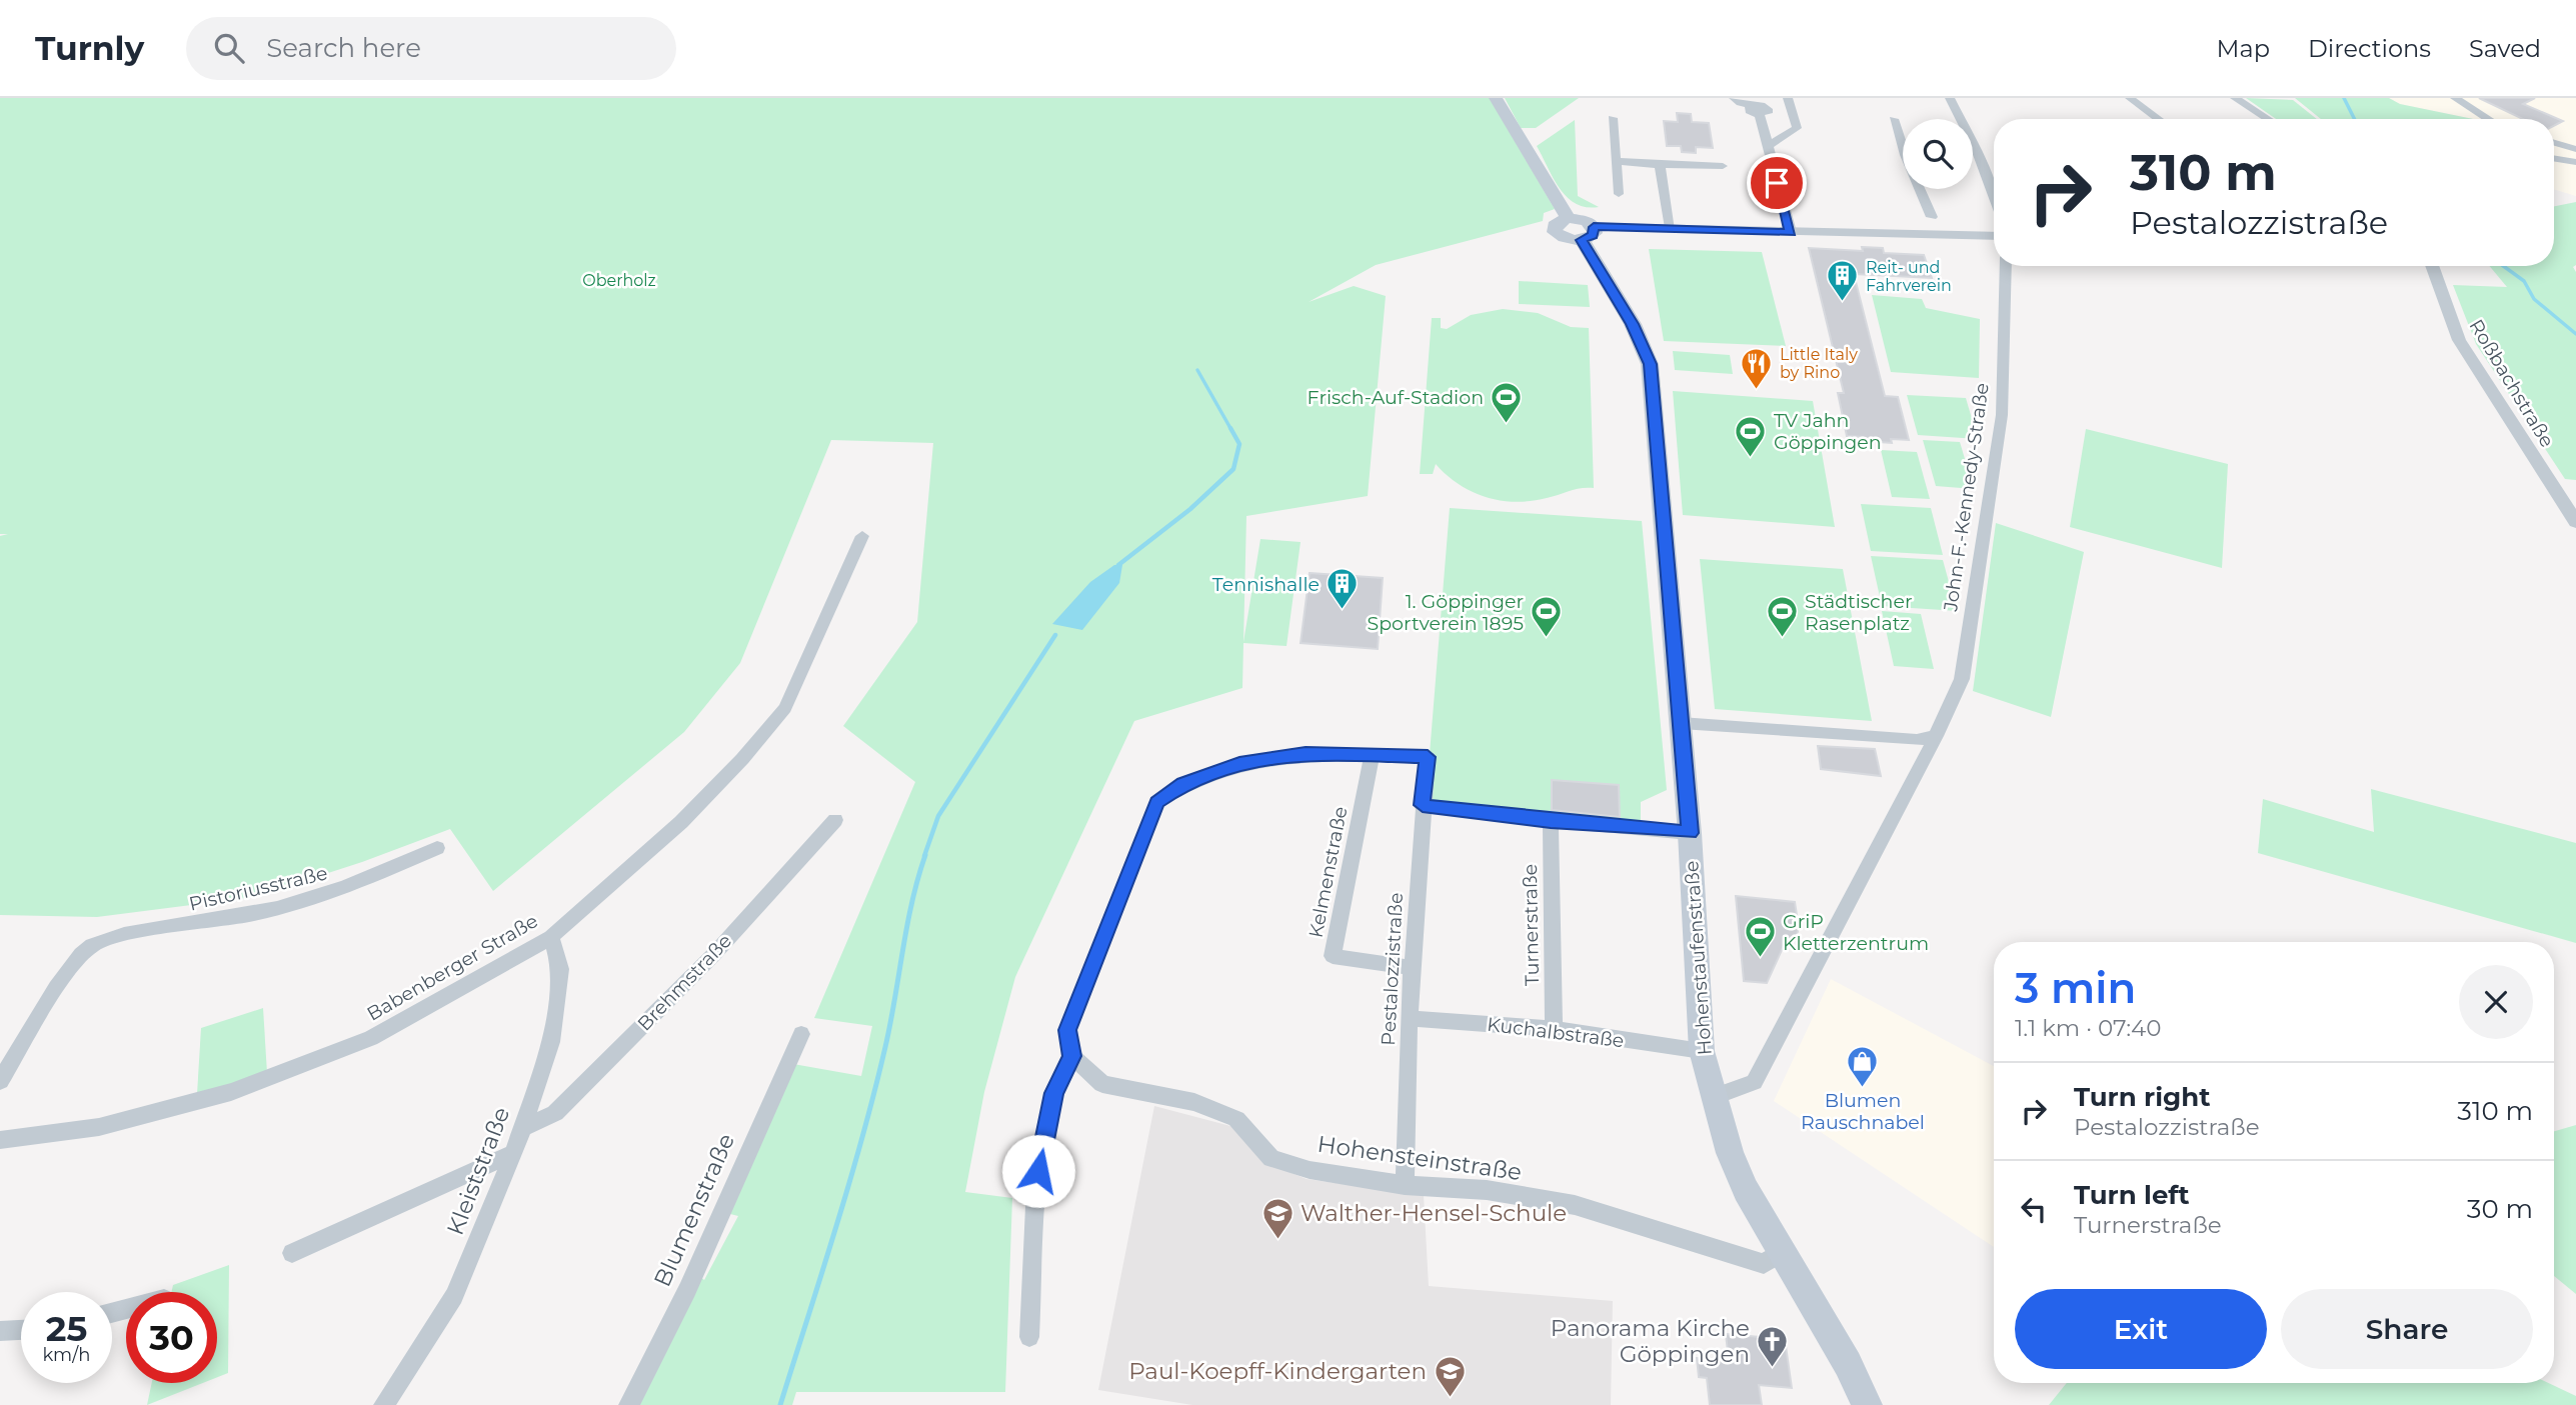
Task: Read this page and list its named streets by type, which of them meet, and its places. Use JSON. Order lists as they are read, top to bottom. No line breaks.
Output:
{"streets":{"main road":["Hohenstaufenstraße"],"street":["Roßbachstraße","John-F.-Kennedy-Straße","Kelmenstraße","Pistoriusstraße","Turnerstraße","Babenberger Straße","Pestalozzistraße","Brehmstraße","Kuchalbstraße","Hohensteinstraße","Kleiststraße","Blumenstraße"]},"crossings":[["John-F.-Kennedy-Straße","Hohenstaufenstraße"],["Kelmenstraße","Pestalozzistraße"],["Turnerstraße","Kuchalbstraße"],["Hohenstaufenstraße","Kuchalbstraße"],["Hohenstaufenstraße","Hohensteinstraße"],["Babenberger Straße","Kleiststraße"],["Pestalozzistraße","Kuchalbstraße"],["Pestalozzistraße","Hohensteinstraße"],["Brehmstraße","Kleiststraße"]],"parks":["Oberholz"],"places":{"building":["Reit- und Fahrverein","Tennishalle"],"restaurant":["Little Italy by Rino"],"sports":["Frisch-Auf-Stadion","TV Jahn Göppingen","1. Göppinger Sportverein 1895","Städtischer Rasenplatz","GriP Kletterzentrum"],"shop":["Blumen Rauschnabel"],"school or university":["Walther-Hensel-Schule","Paul-Koepff-Kindergarten"],"church":["Panorama Kirche Göppingen"]},"page":{"header":"Turnly","search":"Search here","nav":["Map","Directions","Saved"],"turn":["310 m","Pestalozzistraße"],"heading":["3 min","1.1 km · 07:40"],"list":[{"name":"Turn right","note":"Pestalozzistraße","value":"310 m"},{"name":"Turn left","note":"Turnerstraße","value":"30 m"}],"buttons":["Exit","Share"],"speed":"25 km/h","limit":"30"}}
